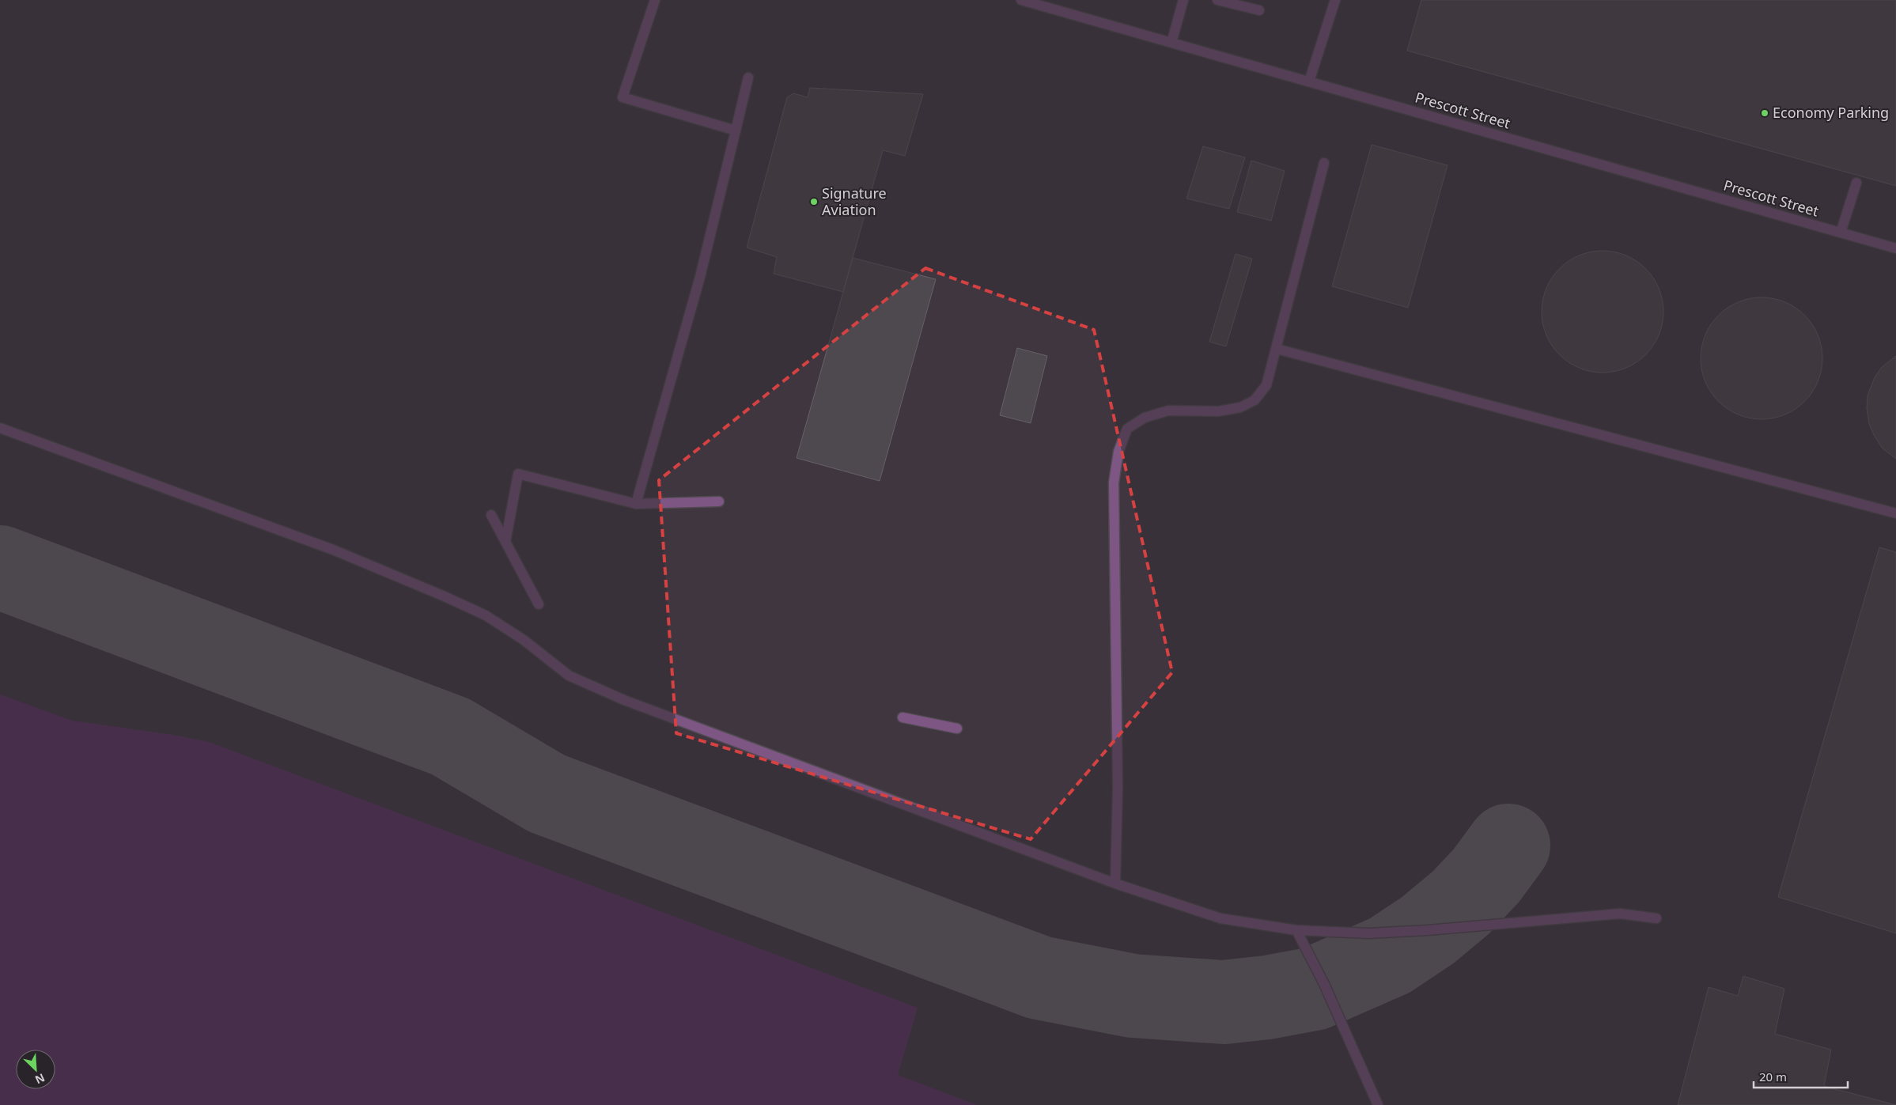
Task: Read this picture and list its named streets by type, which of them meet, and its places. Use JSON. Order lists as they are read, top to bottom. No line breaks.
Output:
{"streets":{"street":["Prescott Street"]},"places":["Economy Parking","Signature Aviation"],"scale_bar":"20 m","north":"bottom right"}
